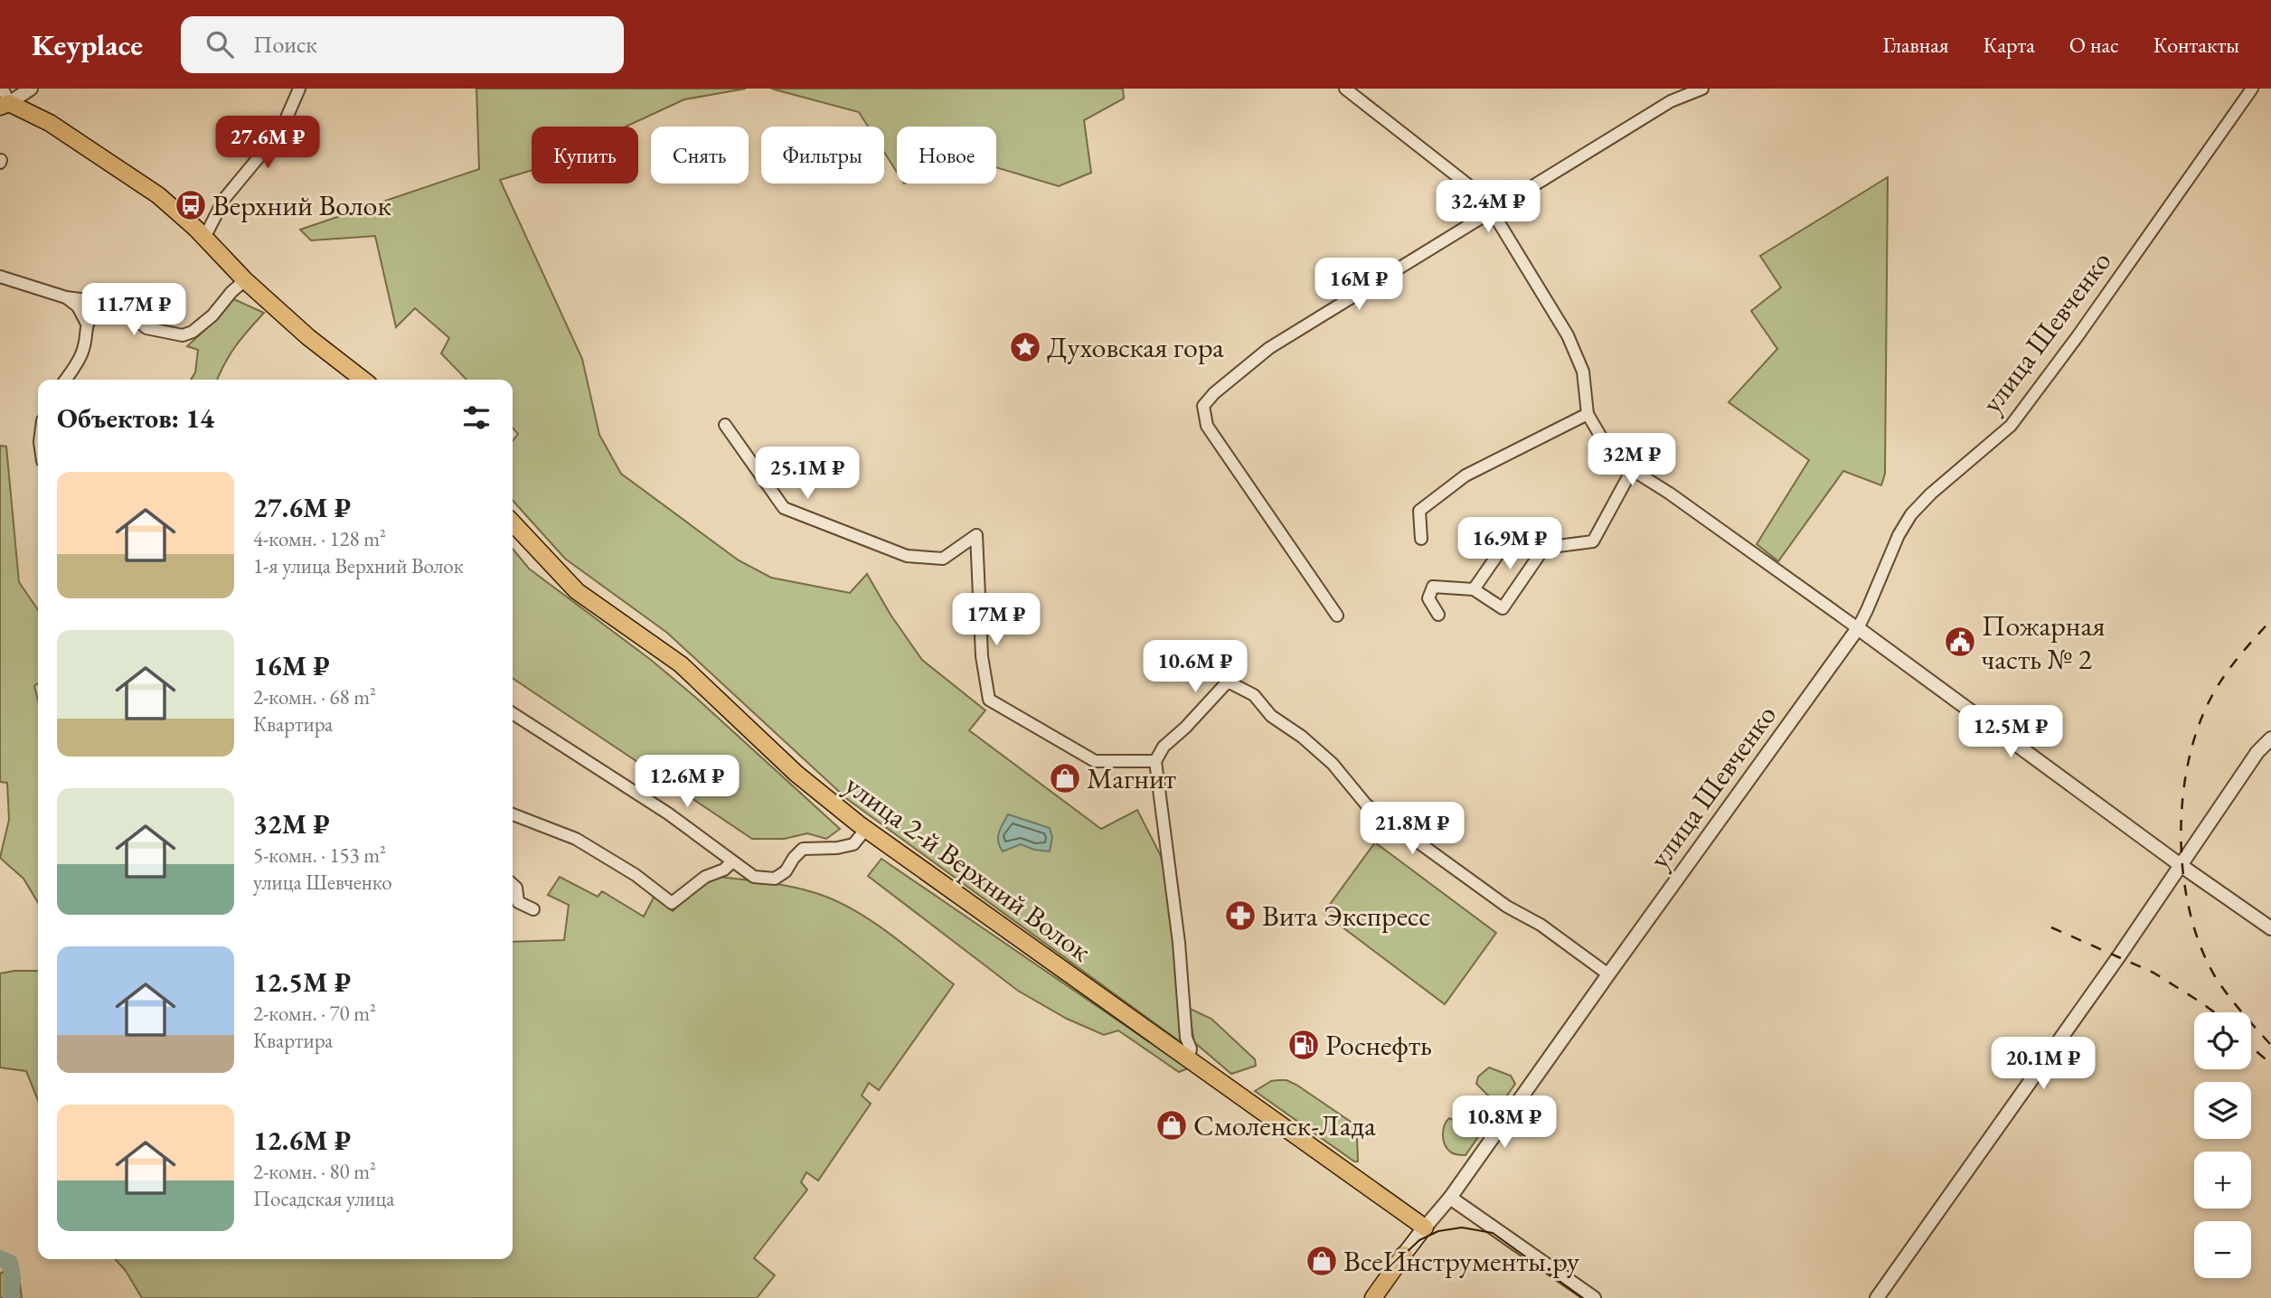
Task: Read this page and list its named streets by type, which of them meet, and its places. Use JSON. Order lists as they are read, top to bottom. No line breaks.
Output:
{"streets":{"main road":["улица Шевченко","улица 2-й Верхний Волок"]},"crossings":[["улица Шевченко","улица 2-й Верхний Волок"]],"places":{"bus stop":["Верхний Волок"],"place":["Духовская гора"],"public building":["Пожарная часть № 2"],"shop":["Магнит","Смоленск-Лада","ВсеИнструменты.ру"],"pharmacy":["Вита Экспресс"],"fuel station":["Роснефть"]},"page":{"header":"Keyplace","search":"Поиск","nav":["Главная","Карта","О нас","Контакты"],"price":["27.6M ₽","32.4M ₽","16M ₽","11.7M ₽","32M ₽","25.1M ₽","16.9M ₽","17M ₽","10.6M ₽","12.5M ₽","12.6M ₽","21.8M ₽","20.1M ₽","10.8M ₽"],"chip":["Купить","Снять","Фильтры","Новое"],"heading":"Объектов: 14","list":[{"name":"27.6M ₽","note":"4-комн. · 128 m² · 1-я улица Верхний Волок"},{"name":"16M ₽","note":"2-комн. · 68 m² · Квартира"},{"name":"32M ₽","note":"5-комн. · 153 m² · улица Шевченко"},{"name":"12.5M ₽","note":"2-комн. · 70 m² · Квартира"},{"name":"12.6M ₽","note":"2-комн. · 80 m² · Посадская улица"}],"map_buttons":["+","−"]}}
